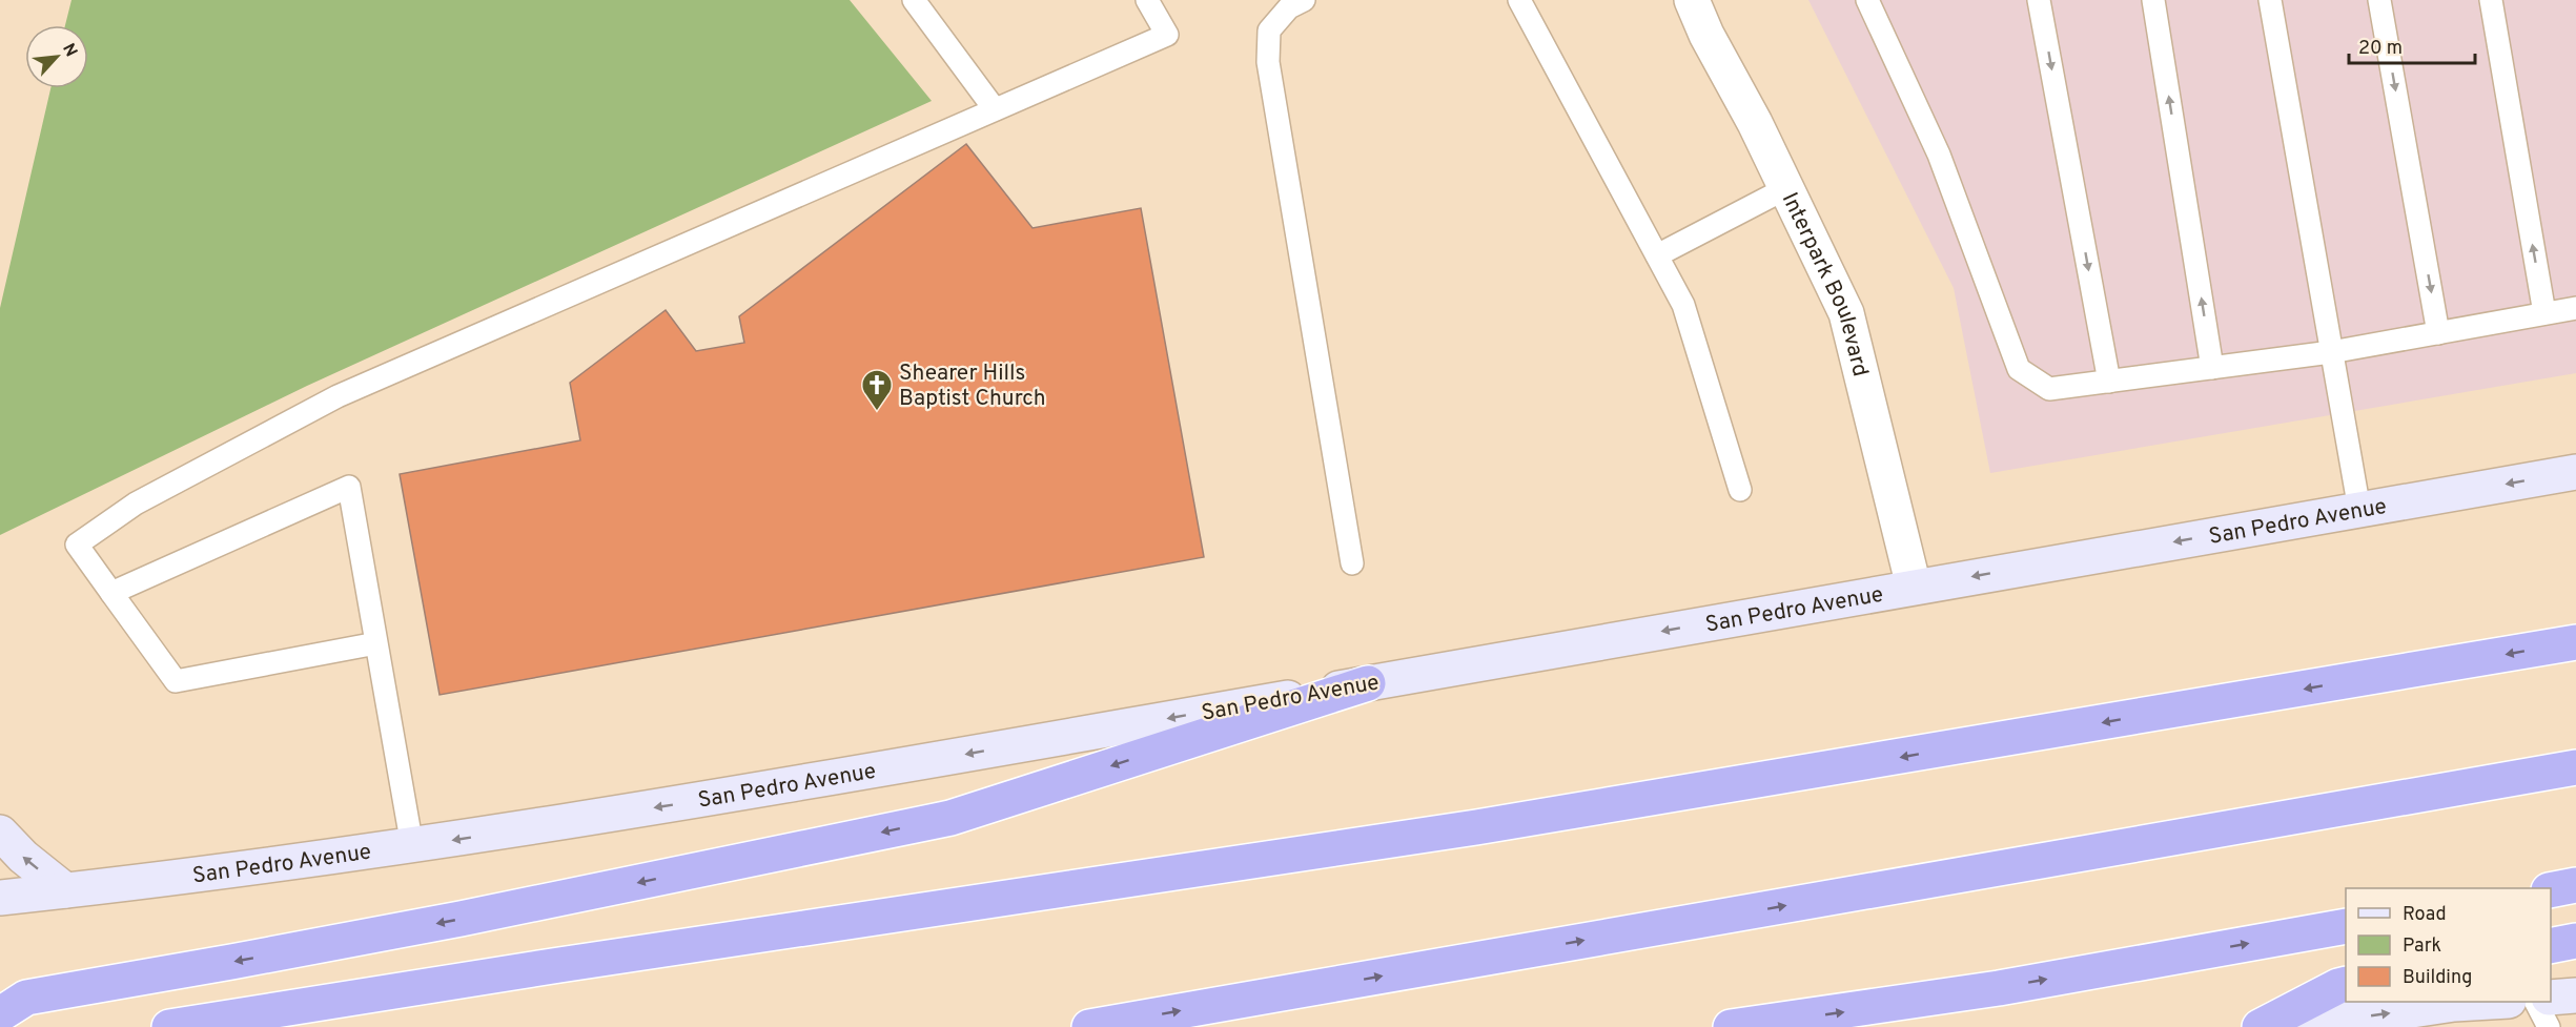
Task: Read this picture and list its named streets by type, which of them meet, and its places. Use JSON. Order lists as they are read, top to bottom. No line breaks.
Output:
{"streets":{"main road":["San Pedro Avenue"],"street":["Interpark Boulevard"]},"crossings":[["Interpark Boulevard","San Pedro Avenue"]],"one_way":["San Pedro Avenue"],"places":{"church":["Shearer Hills Baptist Church"]},"legend":["Road","Park","Building"],"scale_bar":"20 m","north":"top right"}
